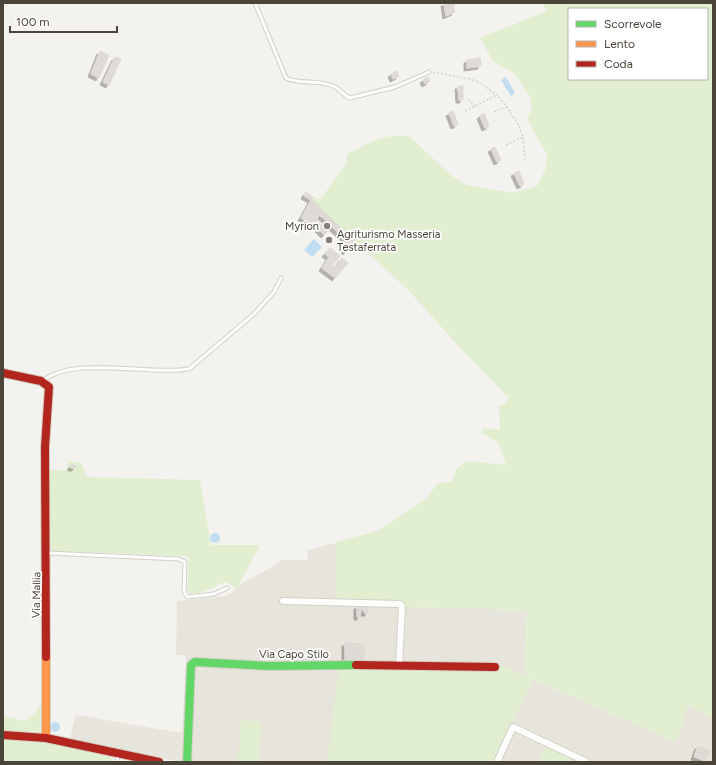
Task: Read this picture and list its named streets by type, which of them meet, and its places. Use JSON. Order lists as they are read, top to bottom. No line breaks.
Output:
{"streets":{"street":["Via Mallia","Via Capo Stilo"]},"places":["Myrion","Agriturismo Masseria Testaferrata"],"legend":["Scorrevole","Lento","Coda"],"scale_bar":"100 m"}
